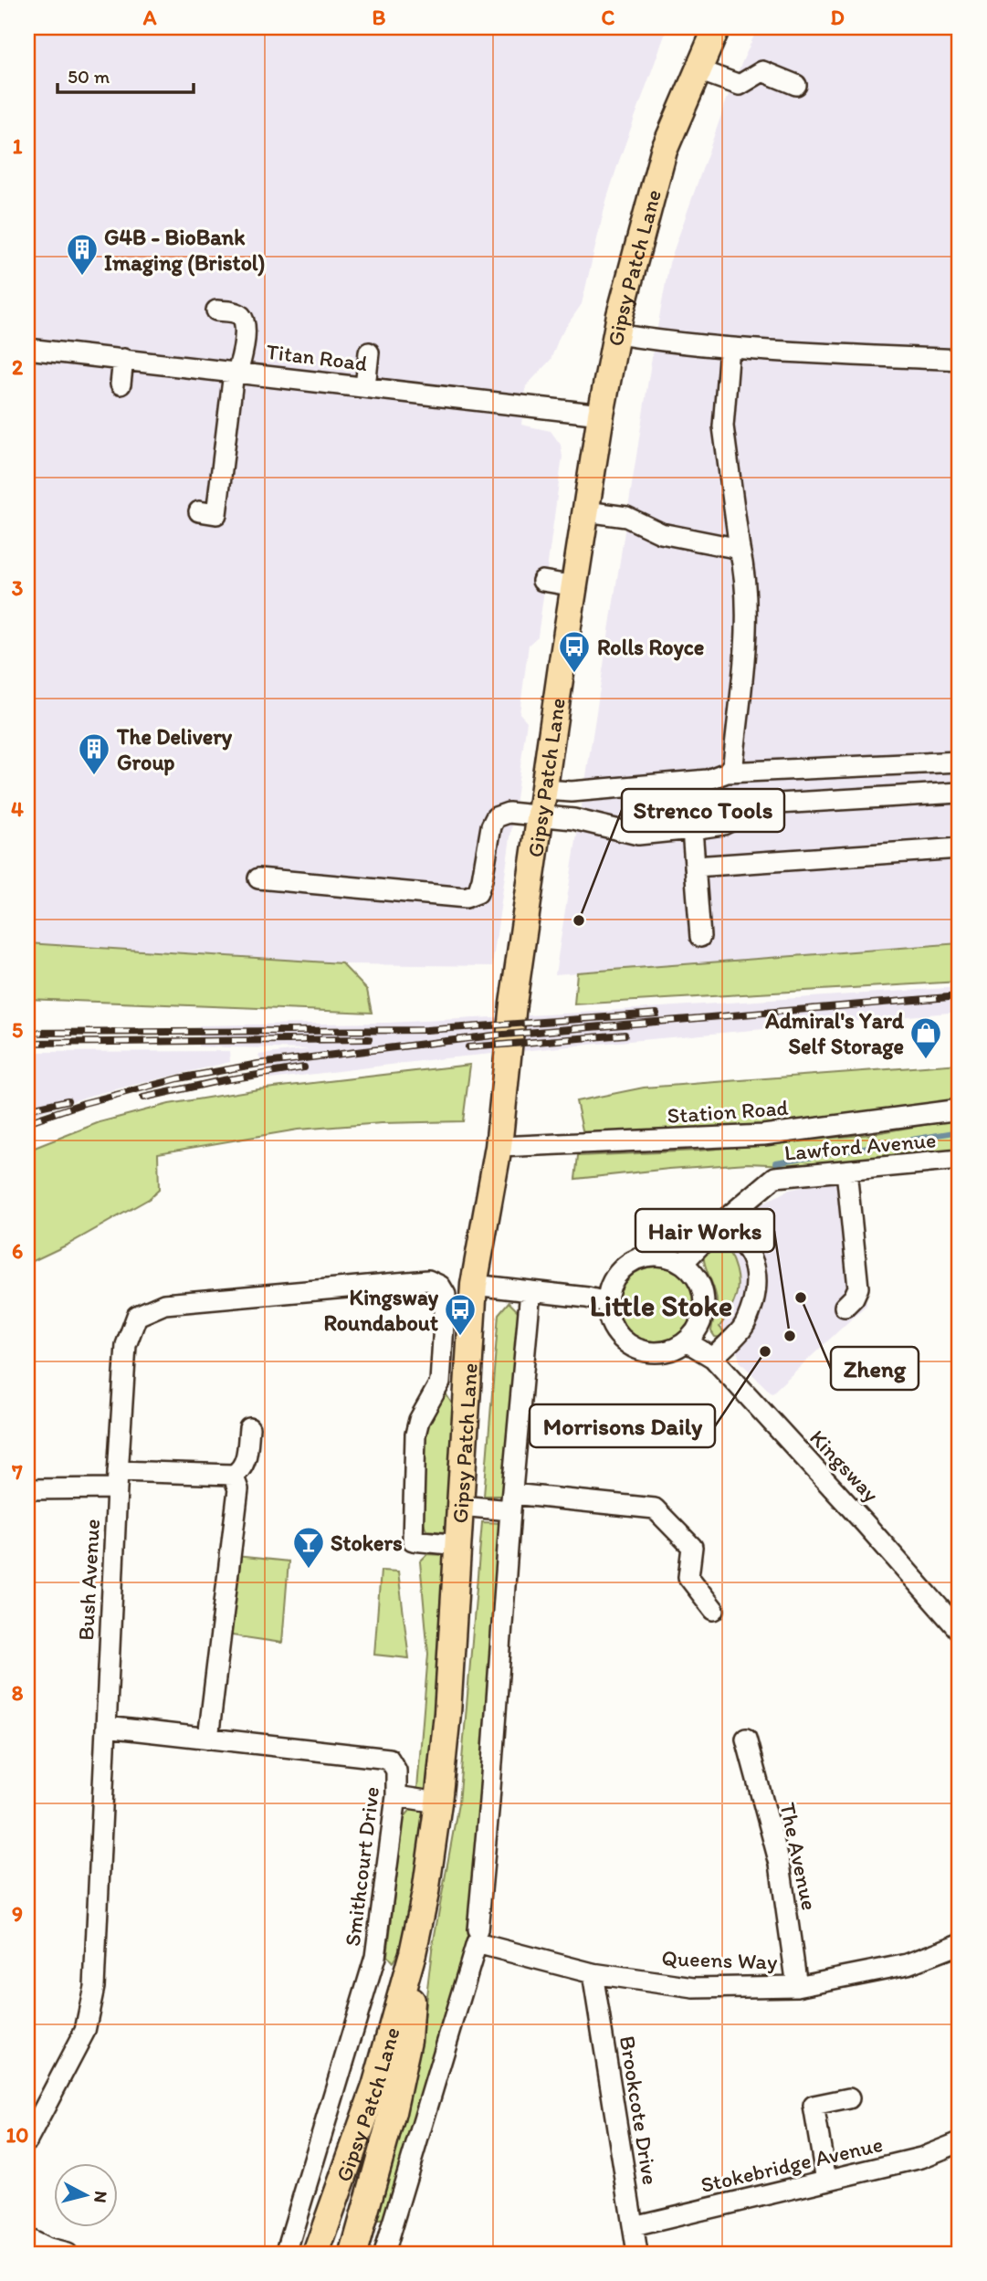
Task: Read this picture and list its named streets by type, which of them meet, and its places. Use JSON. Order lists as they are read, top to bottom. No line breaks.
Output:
{"streets":{"main road":["Gipsy Patch Lane"],"street":["Titan Road","Station Road","Lawford Avenue","Kingsway","Bush Avenue","The Avenue","Smithcourt Drive","Queens Way","Brookcote Drive","Stokebridge Avenue"]},"crossings":[["Gipsy Patch Lane","Titan Road"],["Gipsy Patch Lane","Station Road"],["Gipsy Patch Lane","Bush Avenue"],["Lawford Avenue","Kingsway"],["Bush Avenue","Smithcourt Drive"],["The Avenue","Queens Way"],["Queens Way","Brookcote Drive"],["Brookcote Drive","Stokebridge Avenue"]],"districts":["Little Stoke"],"places":{"building":["G4B - BioBank Imaging (Bristol)","The Delivery Group"],"bus stop":["Rolls Royce","Kingsway Roundabout"],"other":["Strenco Tools","Zheng","Hair Works","Morrisons Daily"],"shop":["Admiral's Yard Self Storage"],"bar":["Stokers"]},"scale_bar":"50 m","north":"right","grid":{"columns":["A","B","C","D"],"rows":["1","2","3","4","5","6","7","8","9","10"]}}
